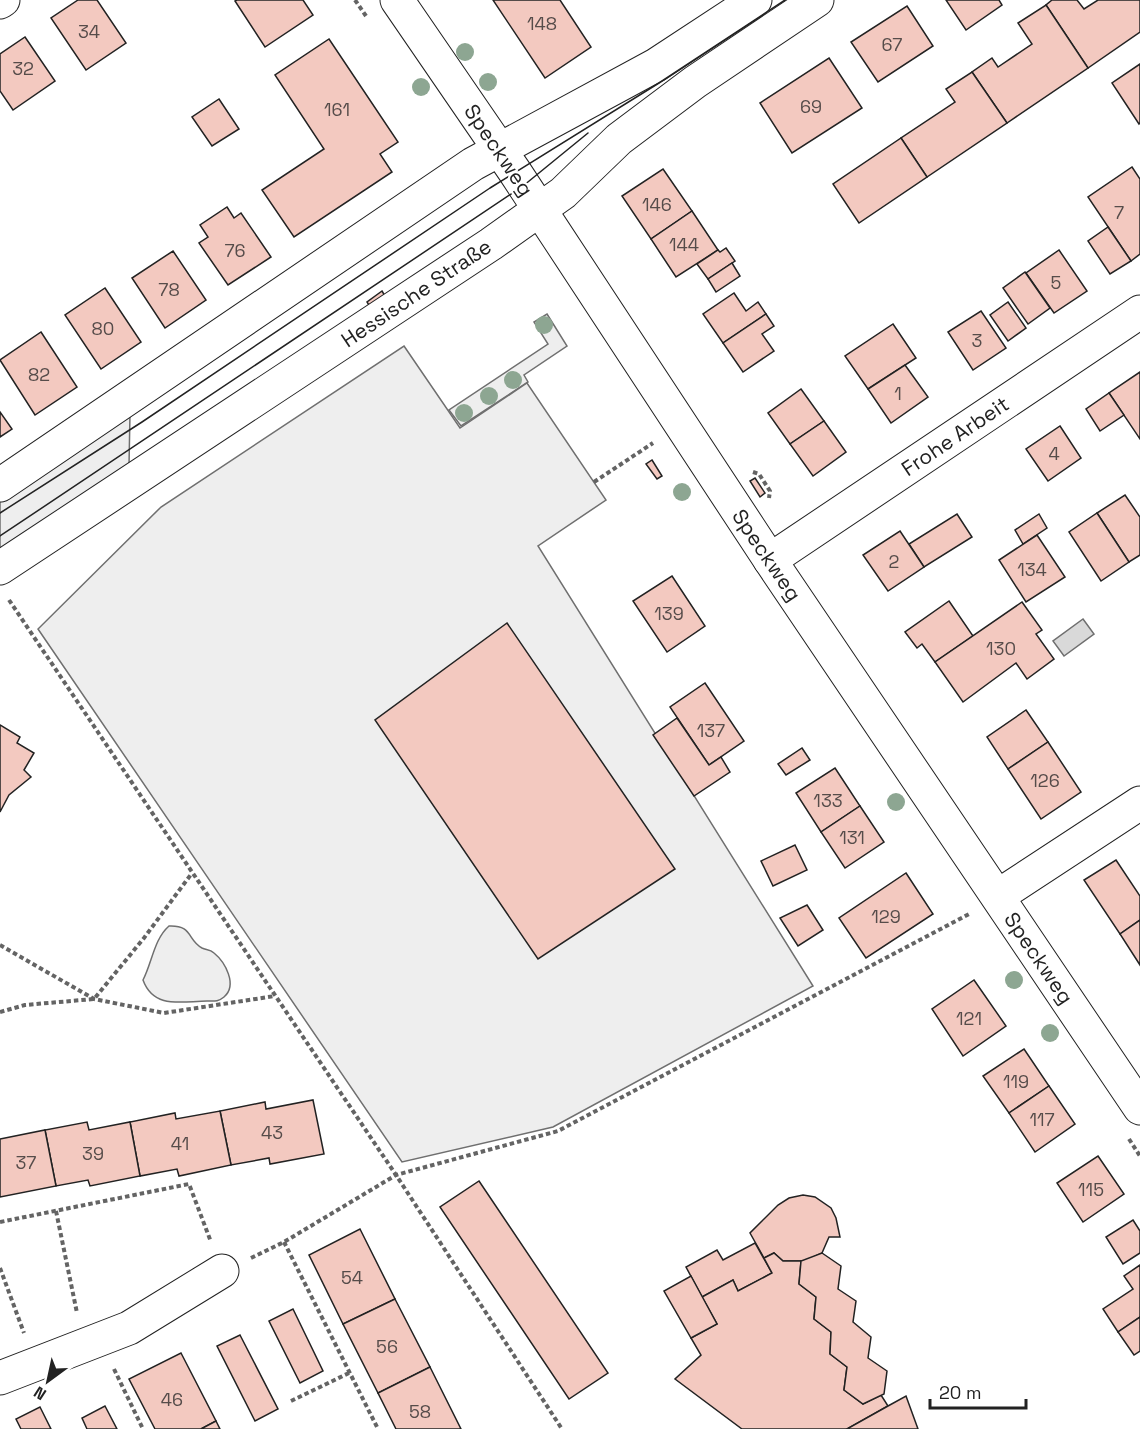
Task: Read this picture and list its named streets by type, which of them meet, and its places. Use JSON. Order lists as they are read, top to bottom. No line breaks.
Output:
{"streets":{"street":["Speckweg","Hessische Straße","Frohe Arbeit"]},"crossings":[["Speckweg","Hessische Straße"],["Speckweg","Frohe Arbeit"]],"house_numbers":["148","34","67","32","69","161","146","7","144","76","5","78","80","3","82","1","4","2","134","139","130","137","126","133","131","129","121","119","117","43","41","39","37","115","54","56","46","58"],"scale_bar":"20 m","north":"bottom left"}
